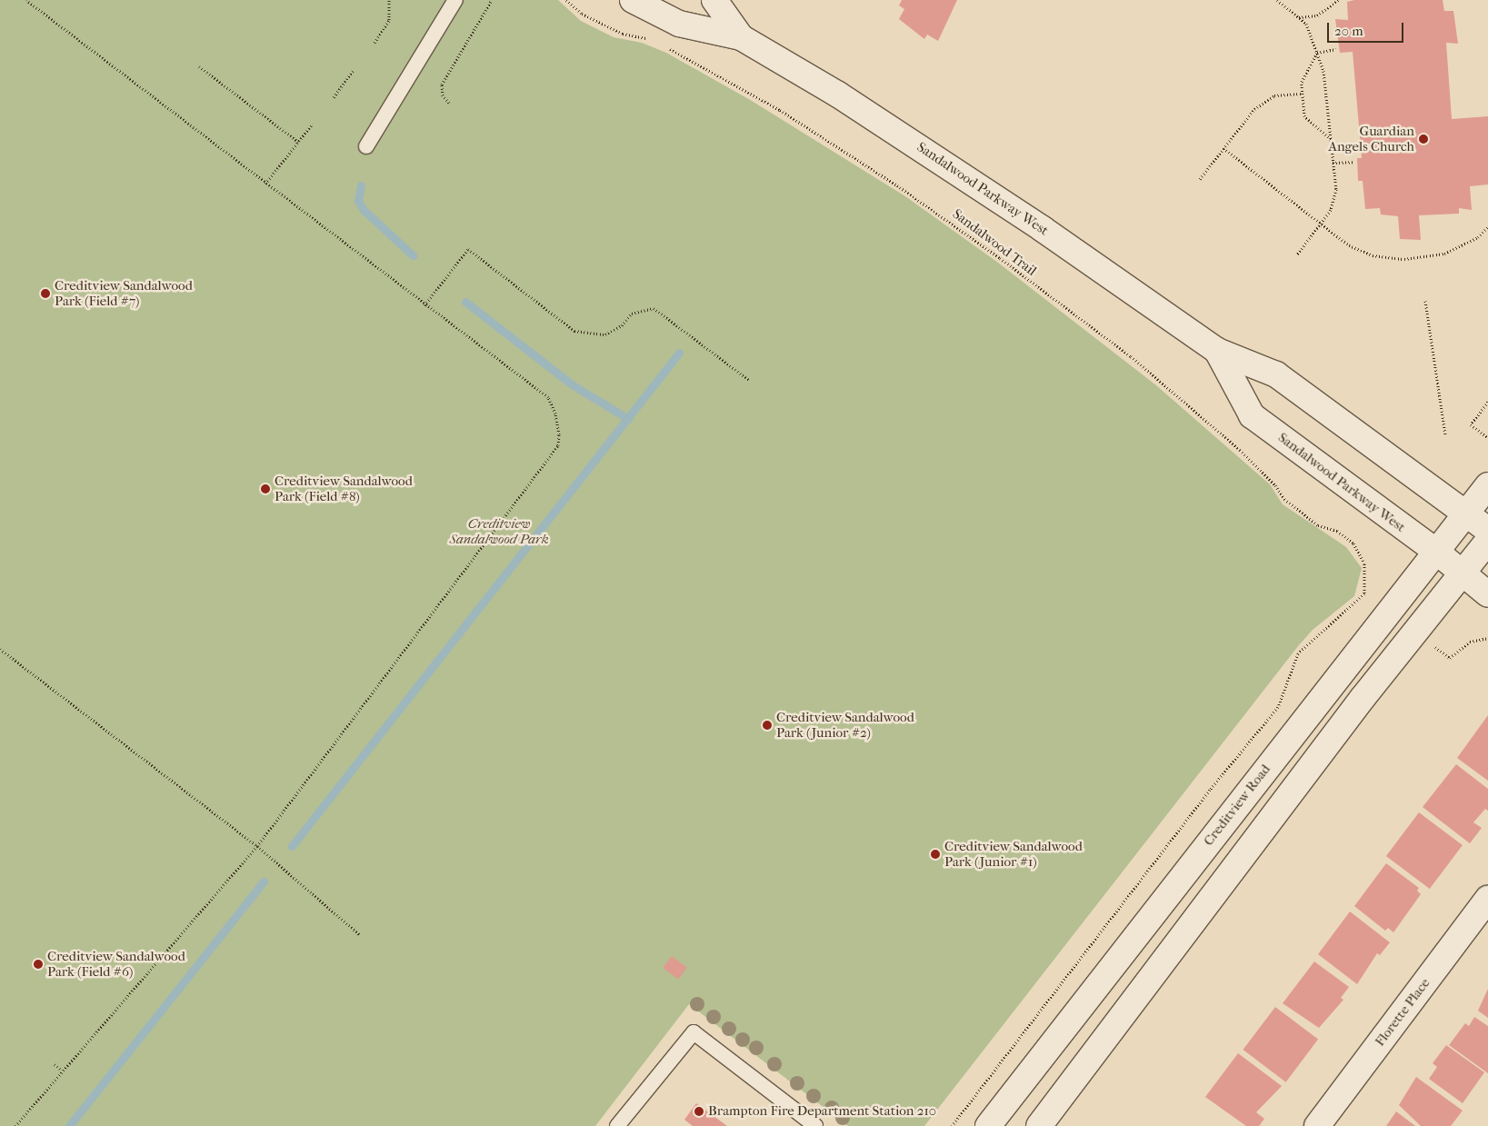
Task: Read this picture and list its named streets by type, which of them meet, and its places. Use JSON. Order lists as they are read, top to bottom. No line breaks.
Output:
{"streets":{"main road":["Sandalwood Parkway West","Creditview Road","Florette Place"],"path":["Sandalwood Trail"]},"crossings":[["Sandalwood Parkway West","Creditview Road"]],"parks":["Creditview Sandalwood Park"],"places":["Guardian Angels Church","Creditview Sandalwood Park (Field #7)","Creditview Sandalwood Park (Field #8)","Creditview Sandalwood Park (Junior #2)","Creditview Sandalwood Park (Junior #1)","Creditview Sandalwood Park (Field #6)","Brampton Fire Department Station 210"],"scale_bar":"20 m"}
